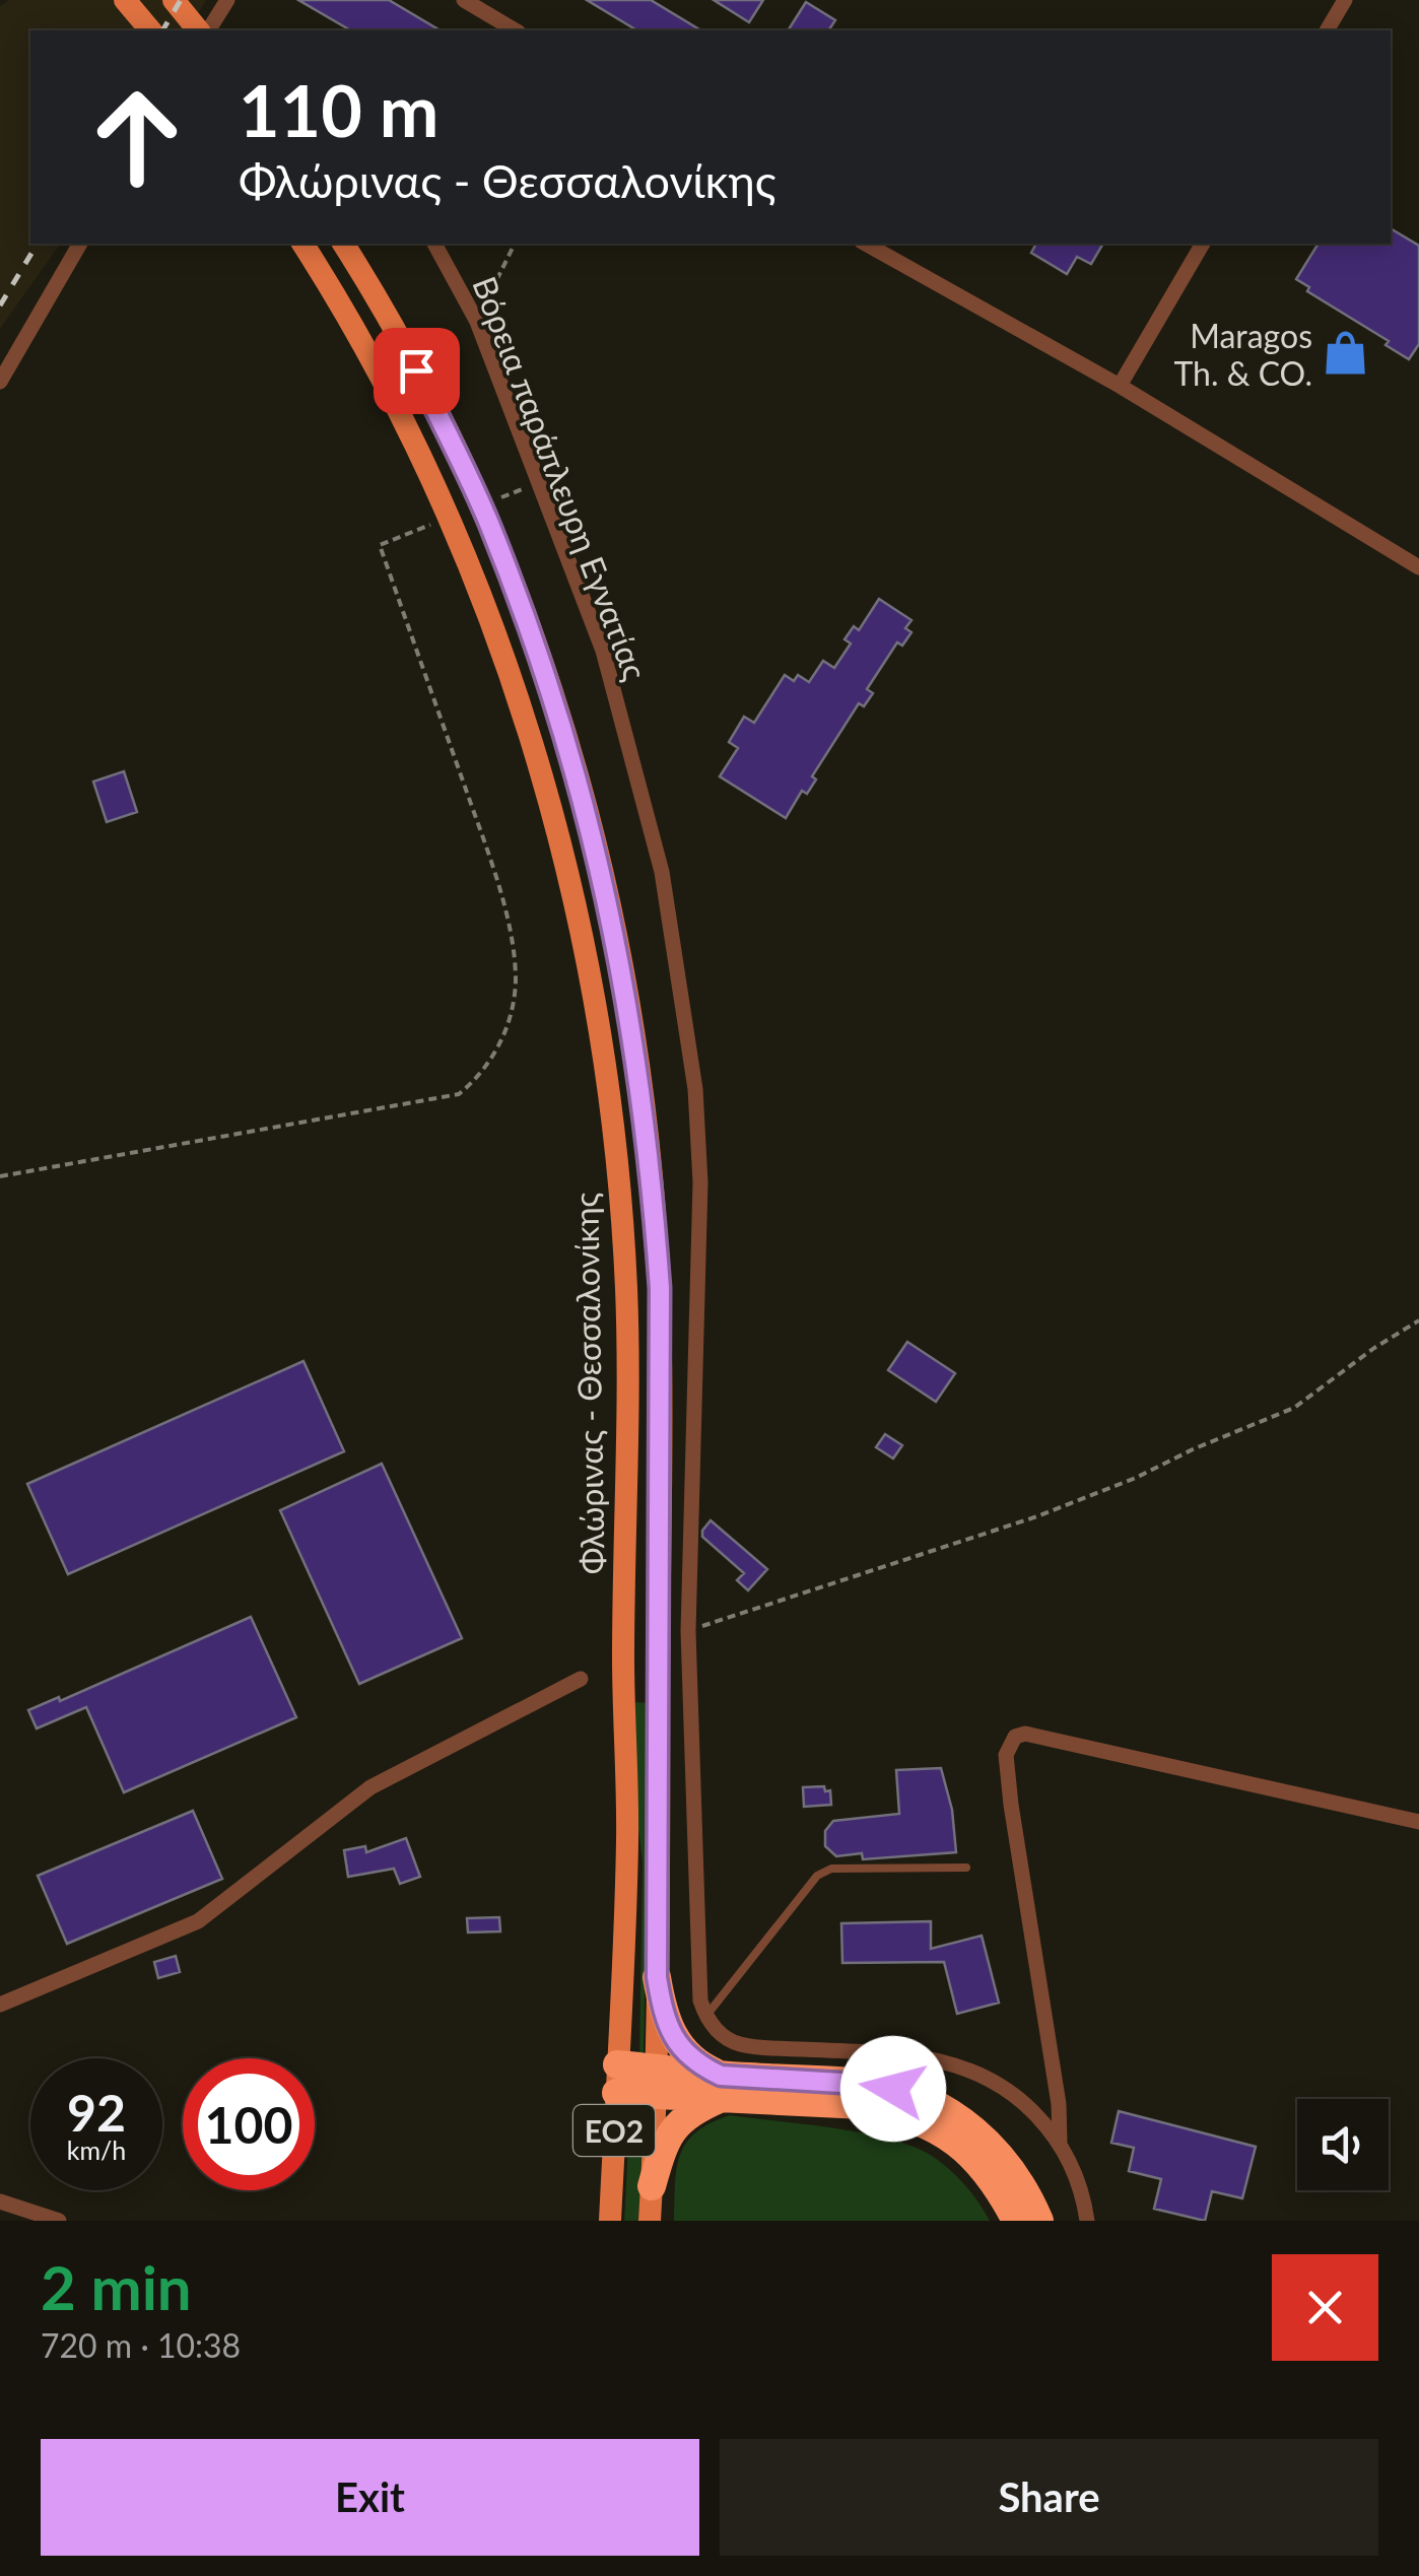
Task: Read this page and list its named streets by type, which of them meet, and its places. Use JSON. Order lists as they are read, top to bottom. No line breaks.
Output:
{"streets":{"main road":["Φλώρινας - Θεσσαλονίκης","ΕΟ2"],"street":["Βόρεια παράπλευρη Εγνατίας"]},"places":{"shop":["Maragos Th. & CO."]},"page":{"turn":["110 m","Φλώρινας - Θεσσαλονίκης"],"speed":"92 km/h","limit":"100","heading":["2 min","720 m · 10:38"],"buttons":["Exit","Share"]}}
